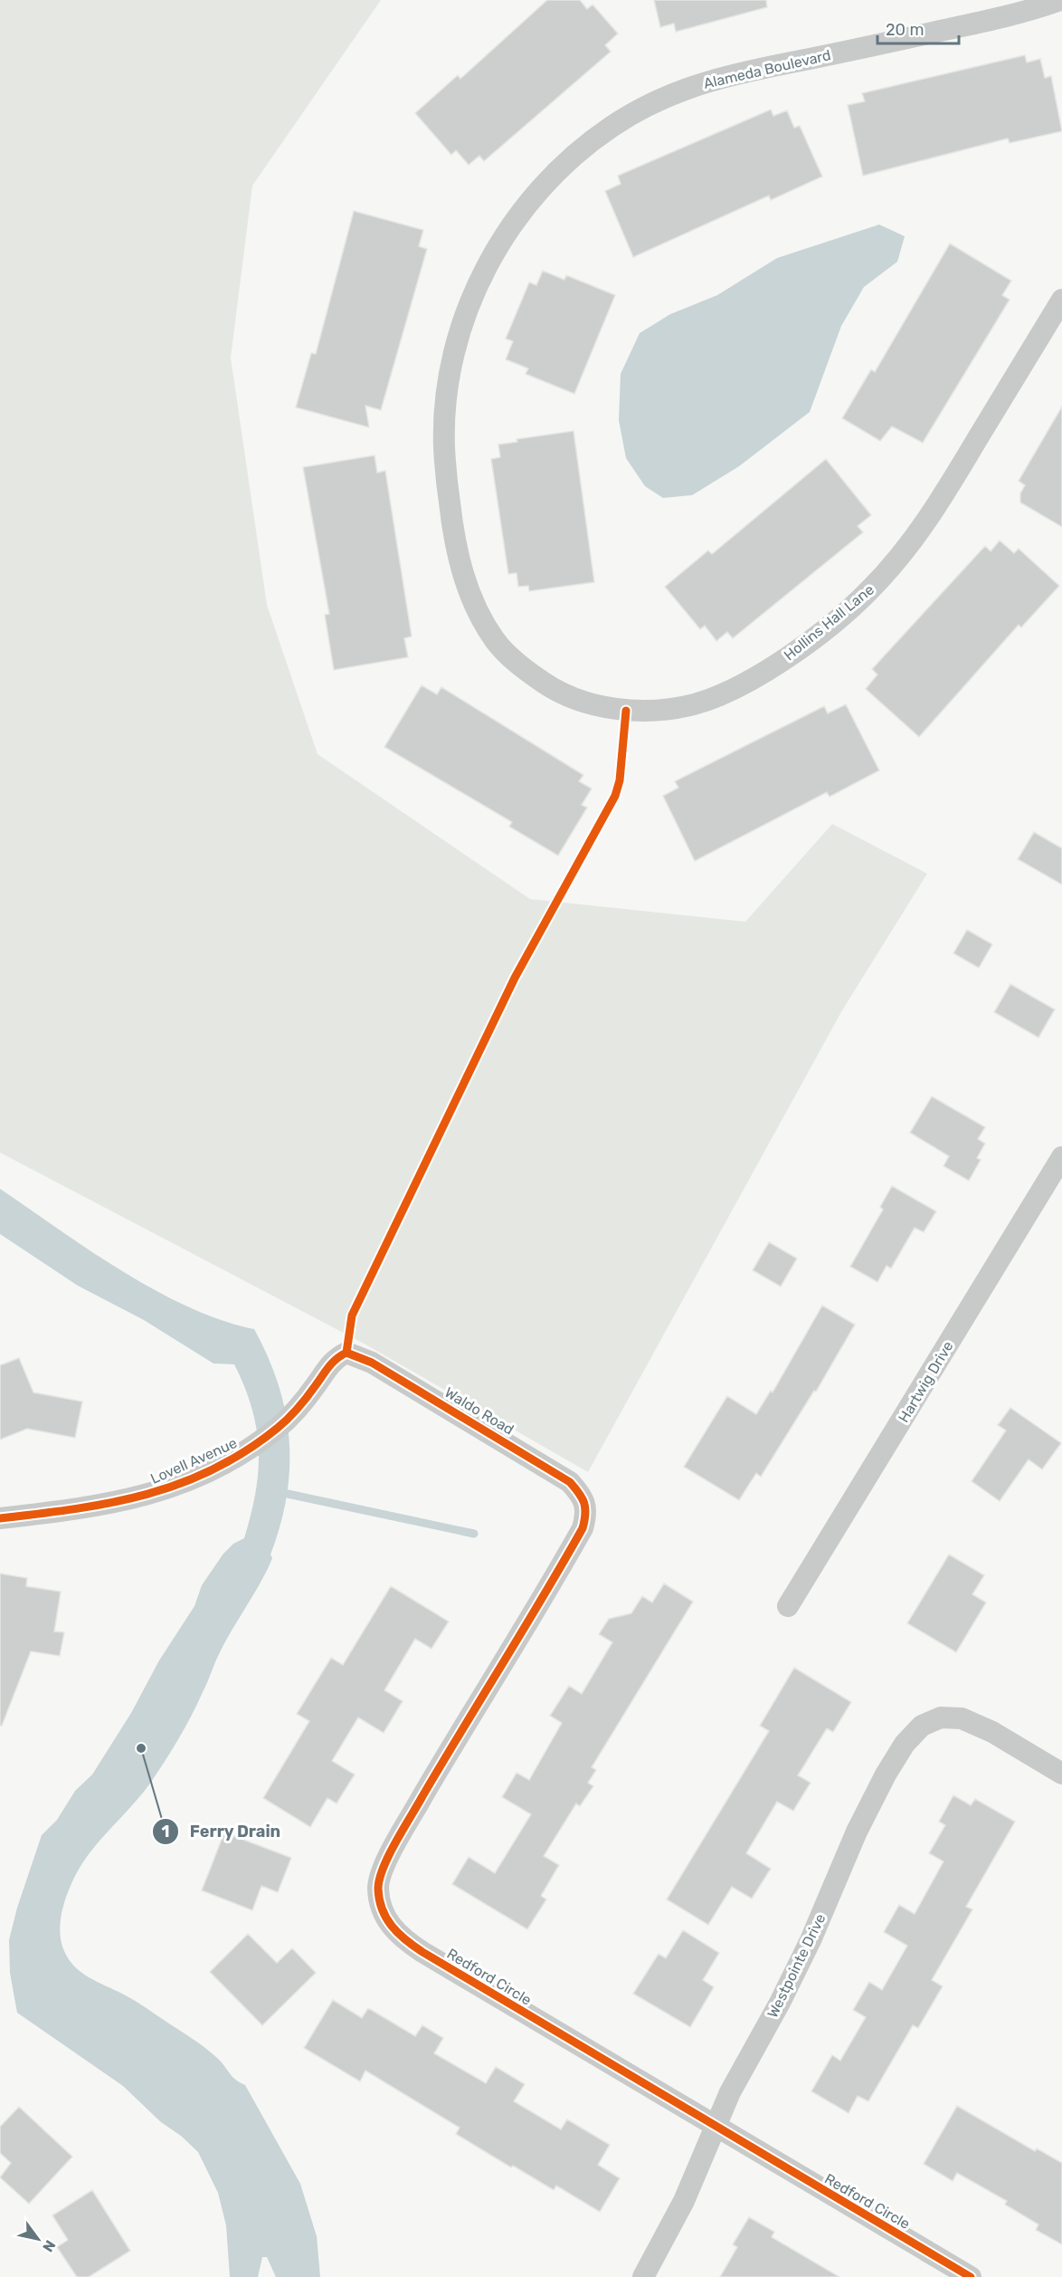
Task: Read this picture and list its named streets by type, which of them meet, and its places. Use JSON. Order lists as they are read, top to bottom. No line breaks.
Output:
{"streets":{"street":["Alameda Boulevard","Hollins Hall Lane","Hartwig Drive","Waldo Road","Lovell Avenue","Westpointe Drive","Redford Circle"]},"crossings":[["Alameda Boulevard","Hollins Hall Lane"],["Waldo Road","Lovell Avenue"],["Waldo Road","Redford Circle"],["Westpointe Drive","Redford Circle"]],"places":["Ferry Drain"],"scale_bar":"20 m","north":"bottom right"}
